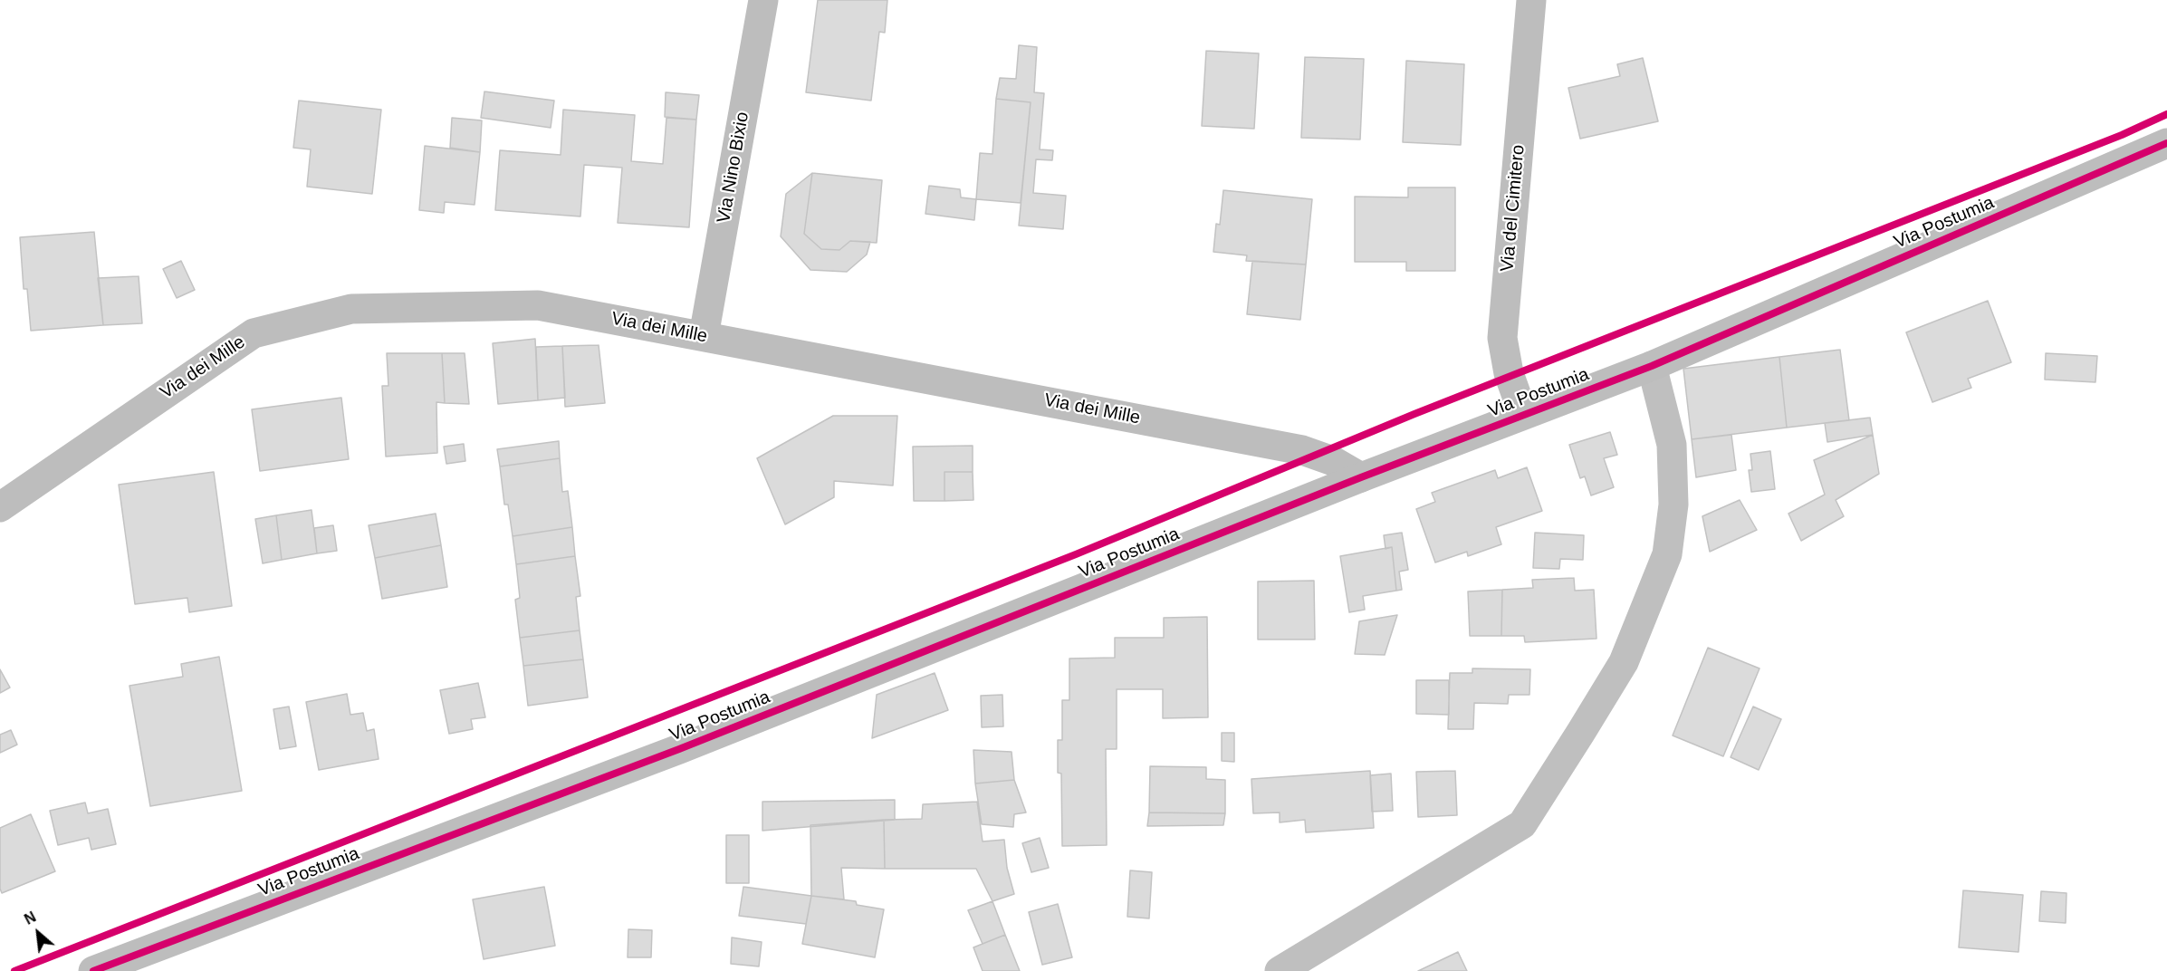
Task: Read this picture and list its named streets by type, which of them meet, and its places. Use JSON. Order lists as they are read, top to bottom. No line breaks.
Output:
{"streets":{"main road":["Via Nino Bixio","Via del Cimitero","Via Postumia","Via dei Mille"]},"crossings":[["Via Nino Bixio","Via dei Mille"],["Via del Cimitero","Via Postumia"],["Via Postumia","Via dei Mille"]],"north":"top left"}
